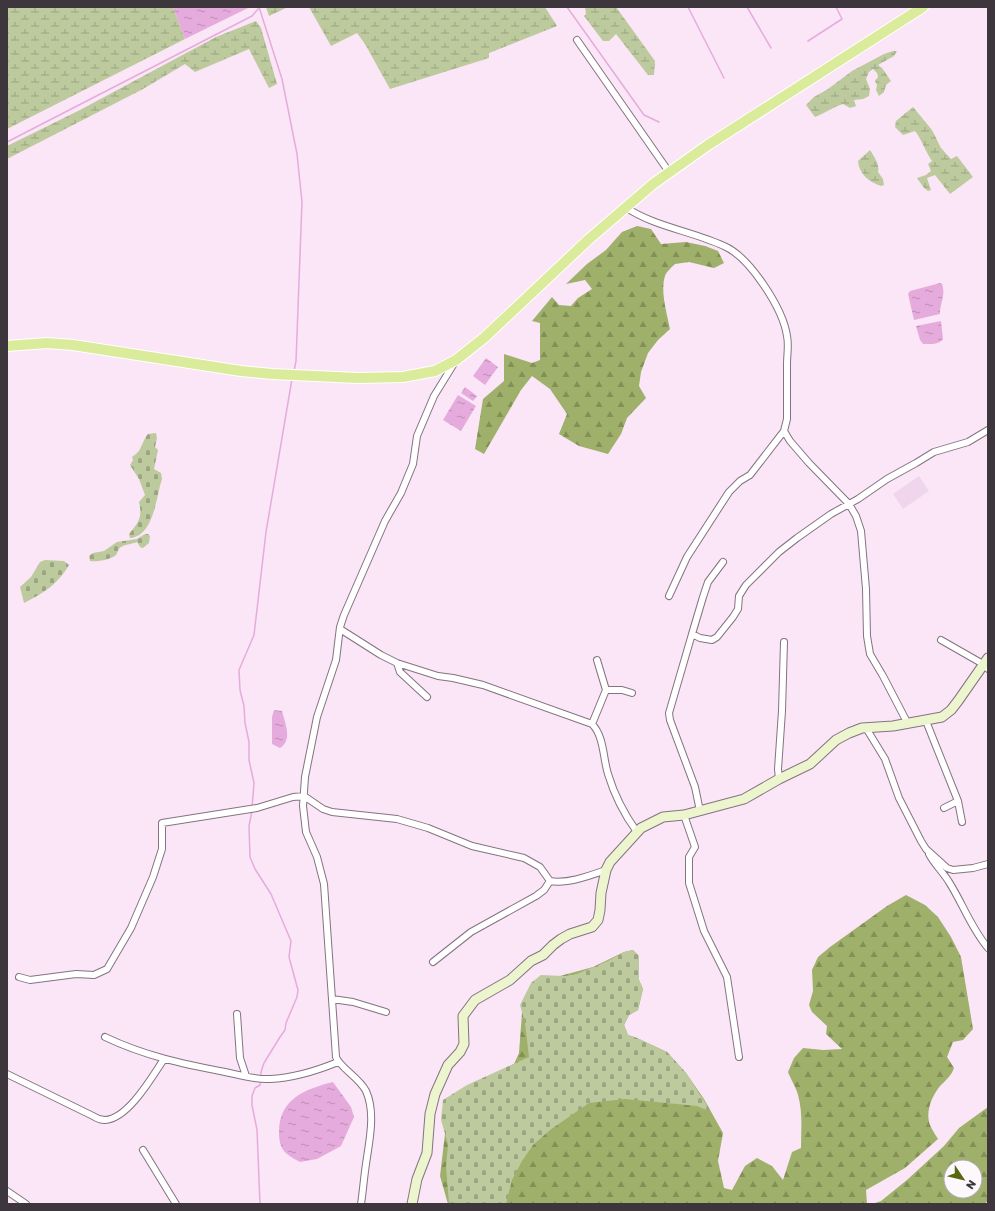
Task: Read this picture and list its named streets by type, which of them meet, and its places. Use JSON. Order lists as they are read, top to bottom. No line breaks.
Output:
{"north":"bottom right"}
